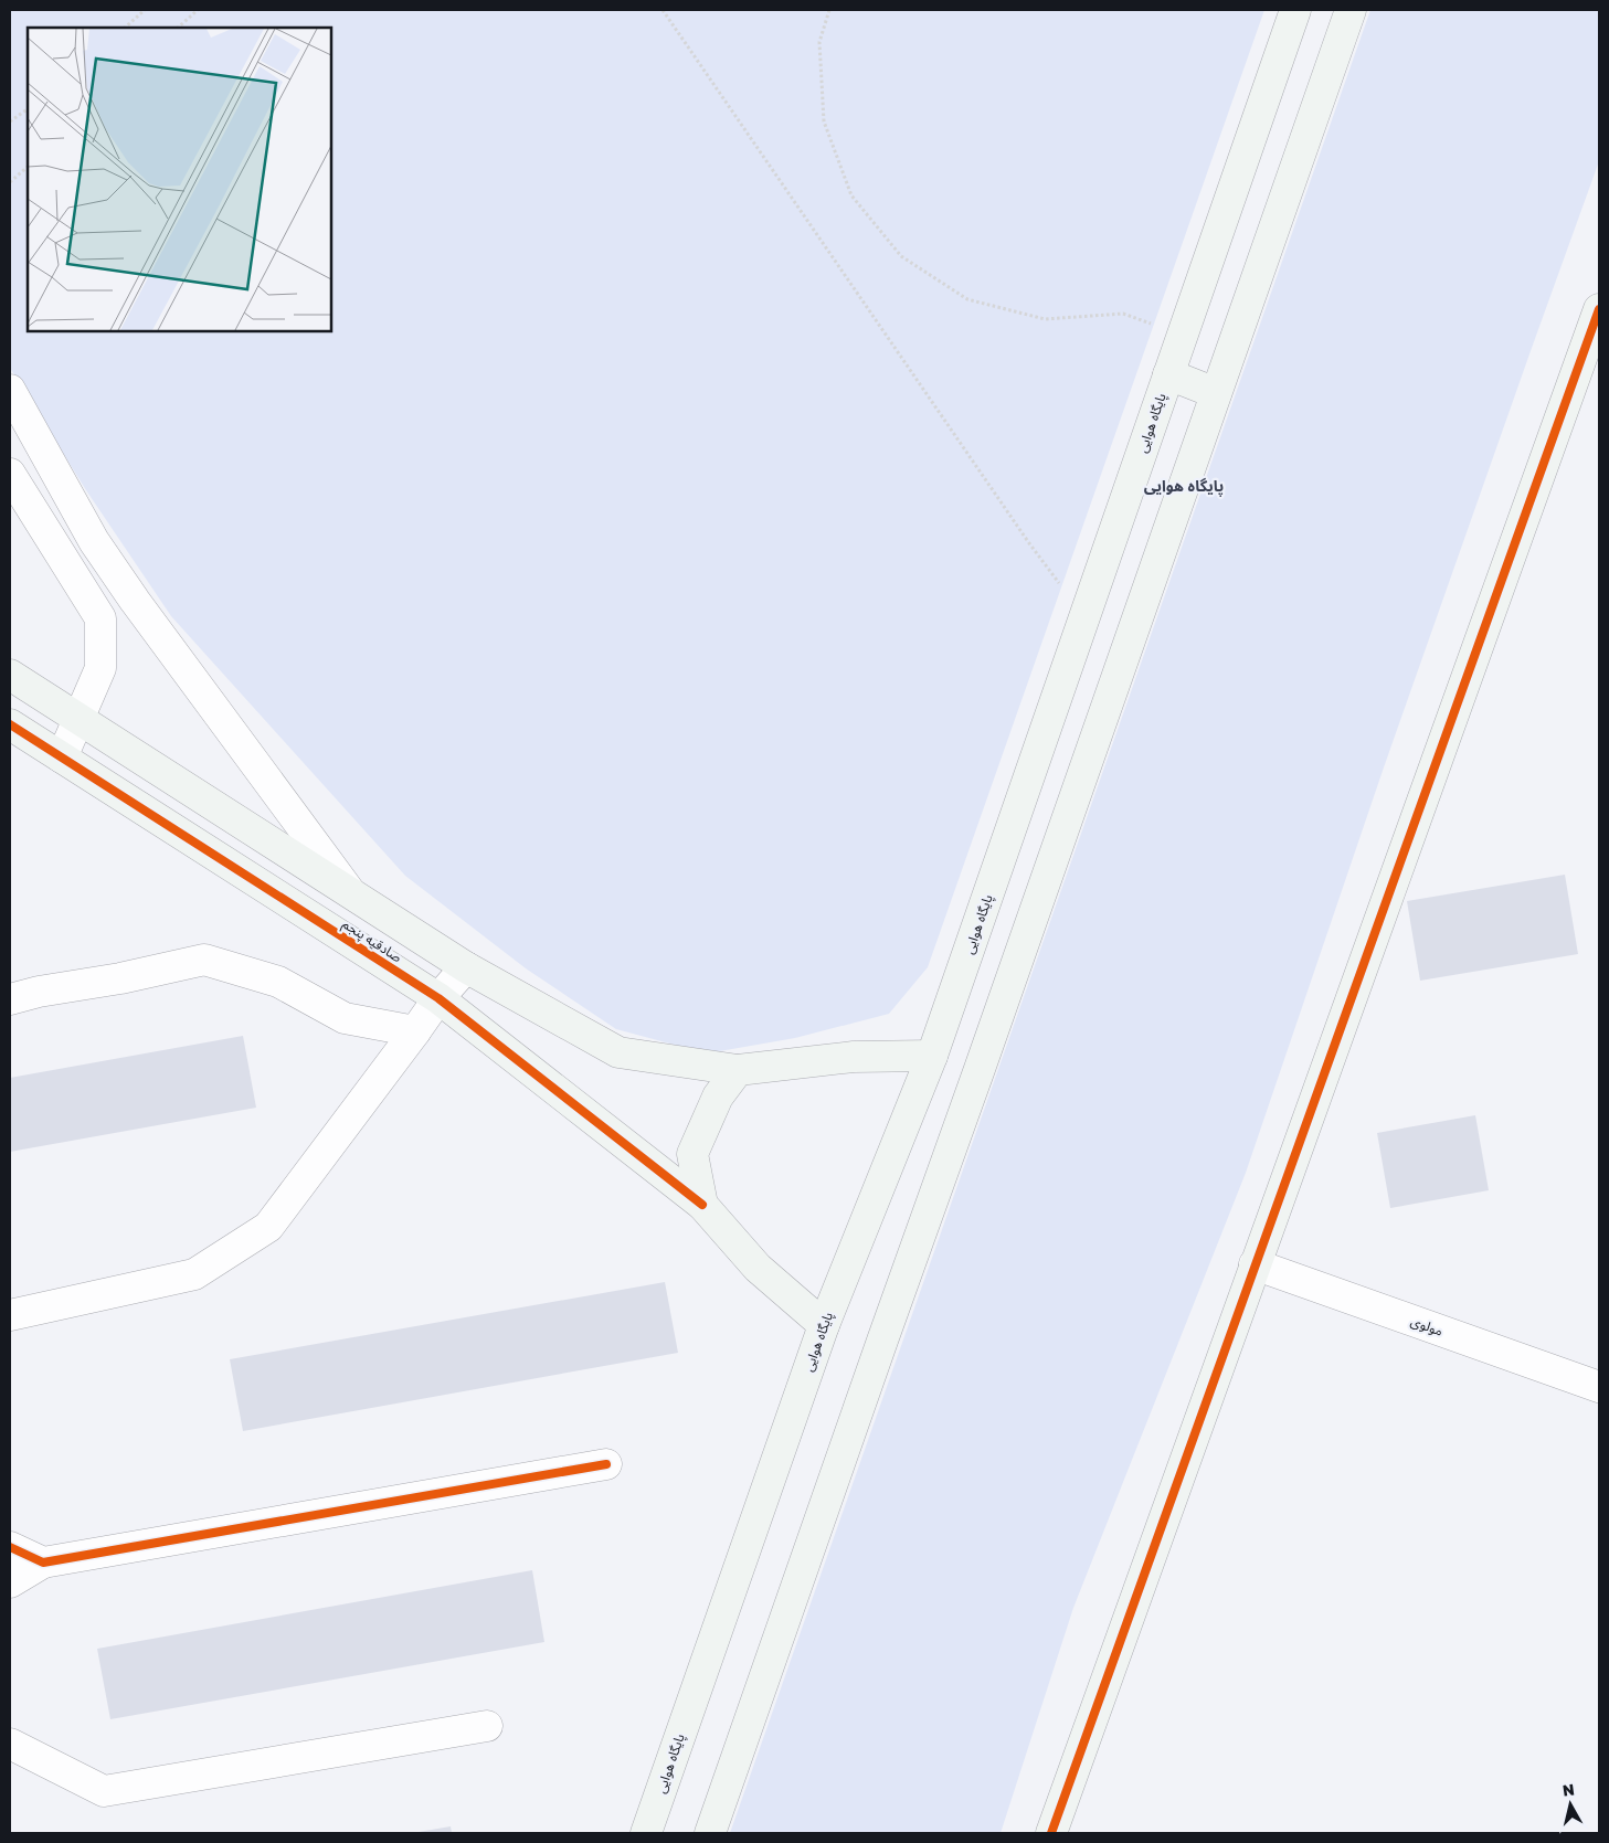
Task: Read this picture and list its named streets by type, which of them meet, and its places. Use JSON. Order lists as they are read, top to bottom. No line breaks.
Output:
{"streets":{"main road":["پایگاه هوایی","صادقیه پنجم"],"street":["مولوی"]},"crossings":[["پایگاه هوایی","صادقیه پنجم"]],"districts":["پایگاه هوایی"],"north":"top"}
